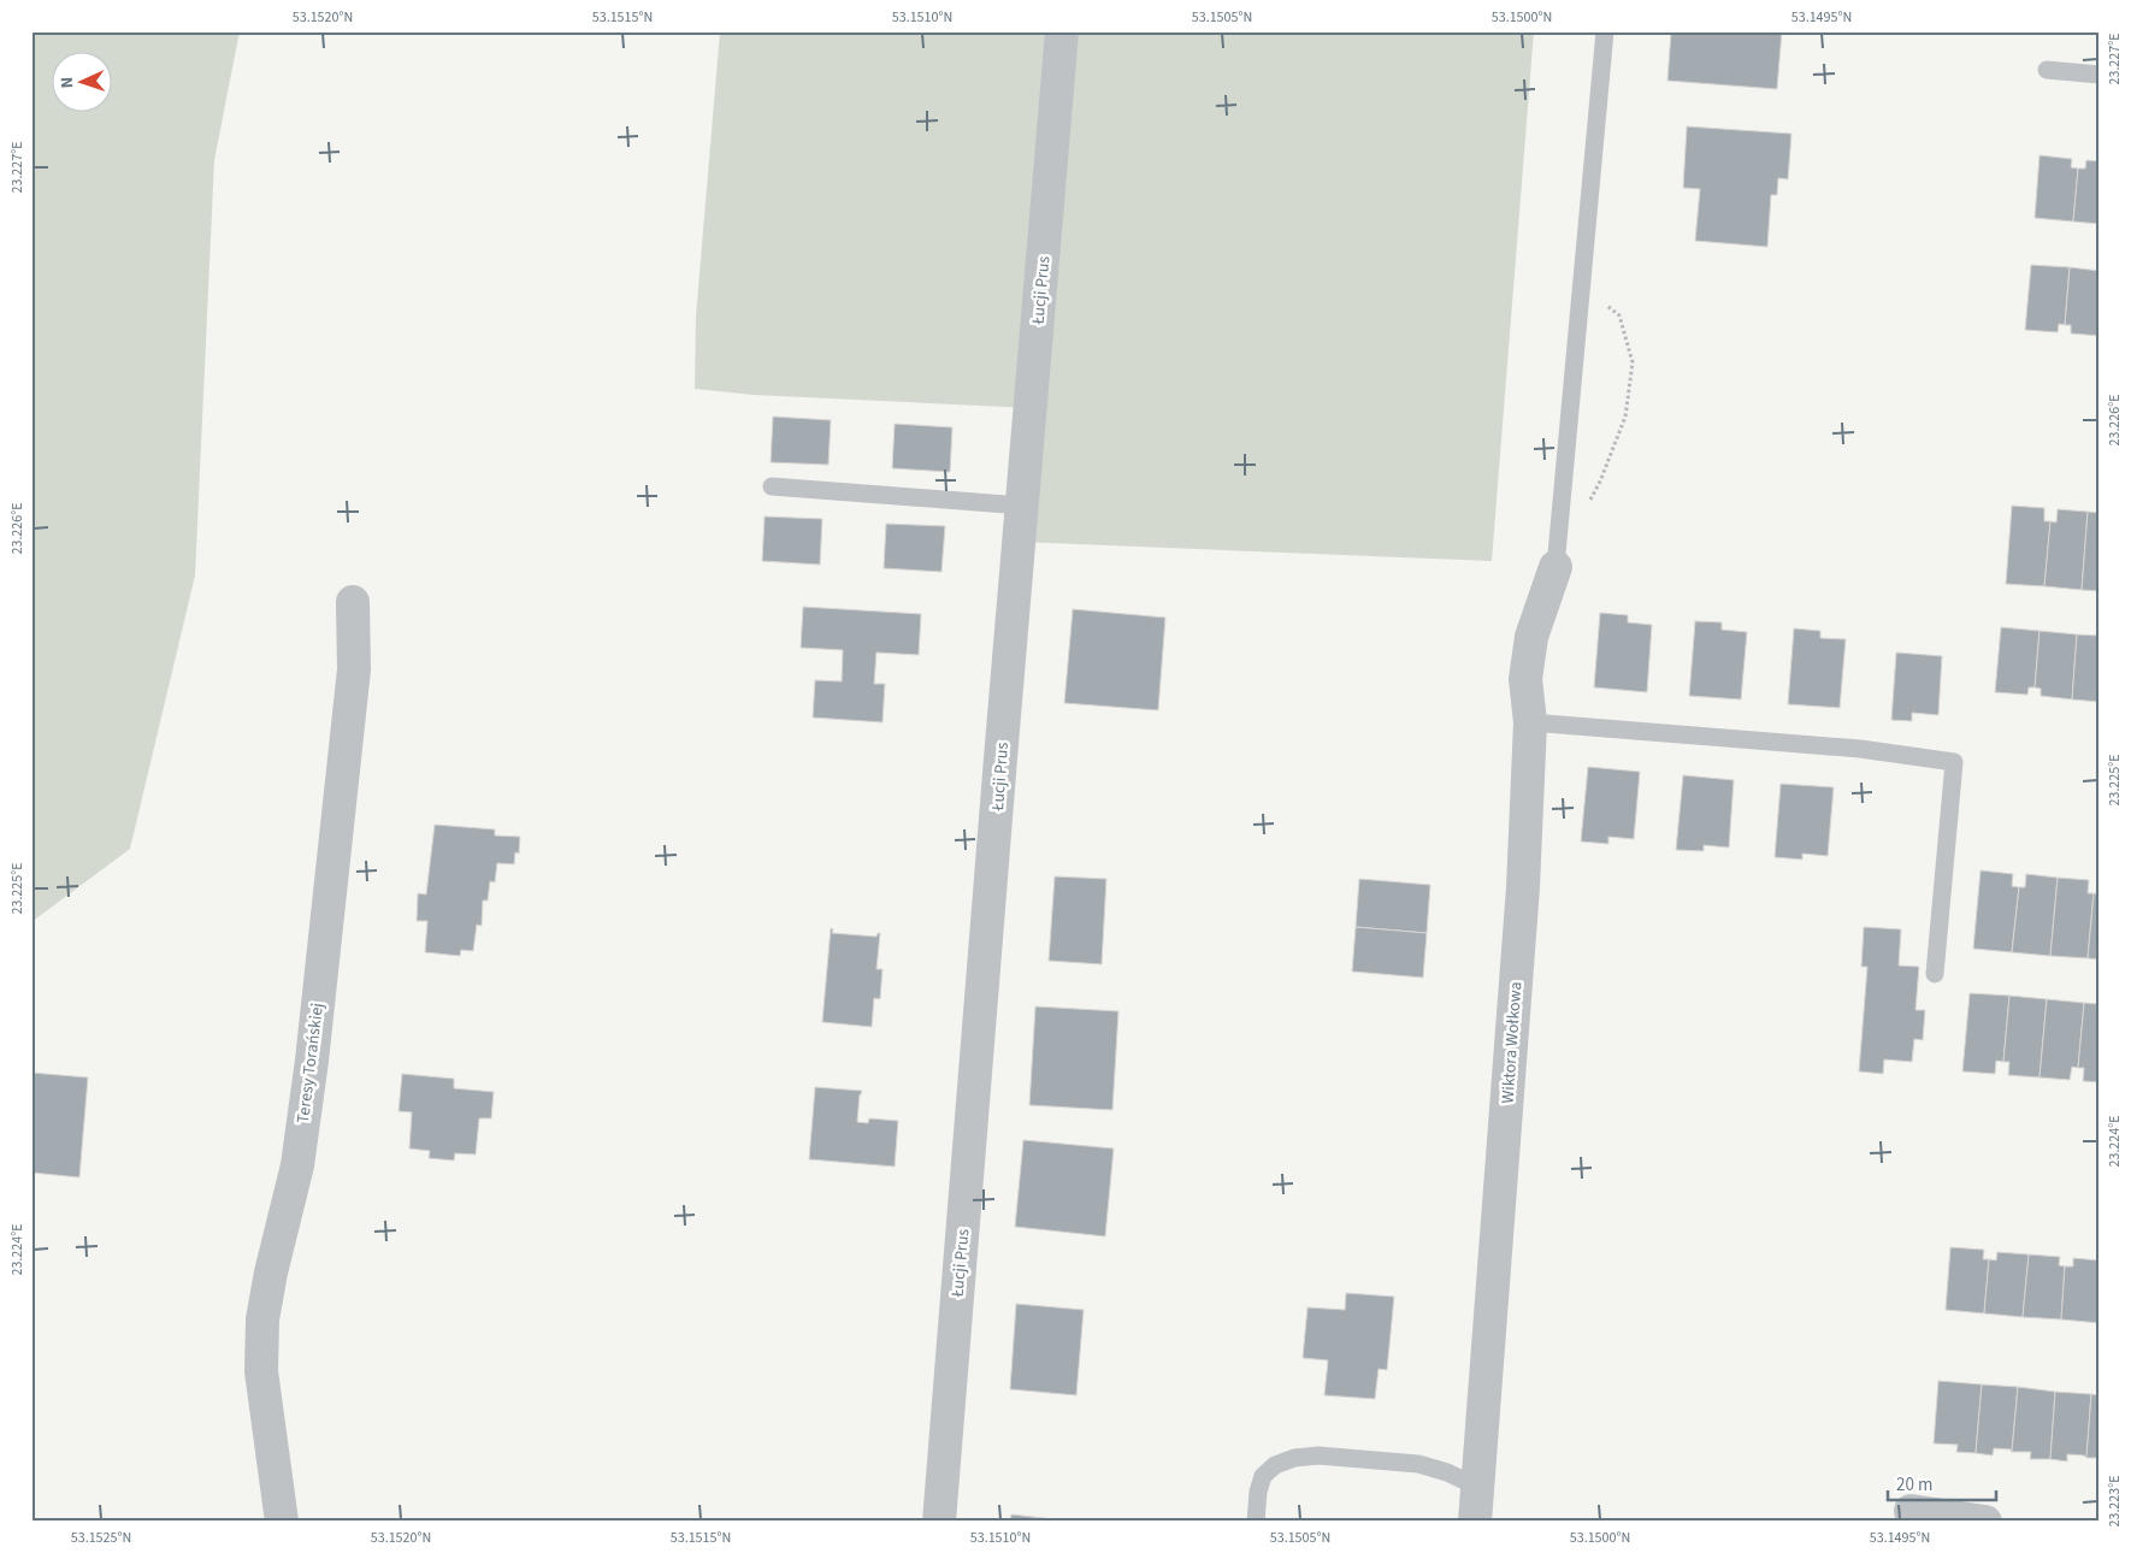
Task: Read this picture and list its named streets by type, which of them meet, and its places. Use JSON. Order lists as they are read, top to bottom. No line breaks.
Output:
{"streets":{"street":["Łucji Prus","Wiktora Wołkowa","Teresy Torańskiej"]},"scale_bar":"20 m","north":"left","coordinates":["53.1520°N","53.1515°N","53.1510°N","53.1505°N","53.1500°N","53.1495°N","23.227°E","23.226°E","23.225°E","23.224°E","23.223°E","53.1525°N"]}
